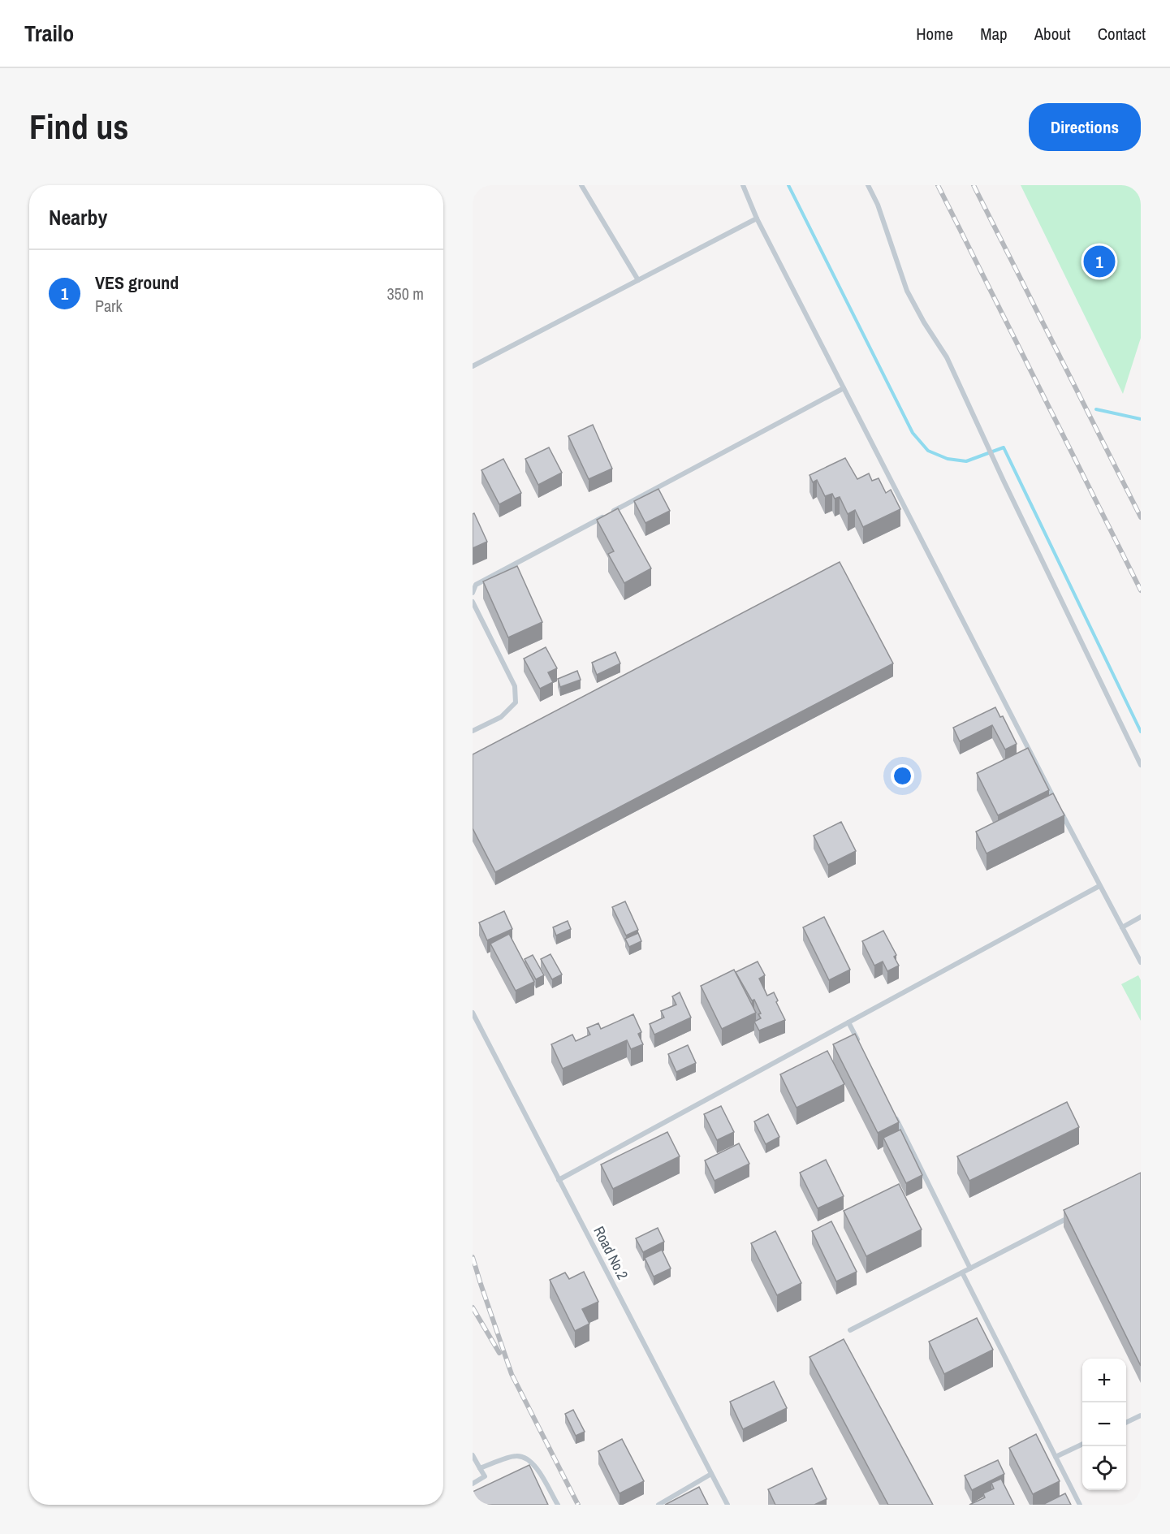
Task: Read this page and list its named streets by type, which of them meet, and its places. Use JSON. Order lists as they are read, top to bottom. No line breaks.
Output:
{"streets":{"lane":["Road No.2"]},"page":{"header":"Trailo","nav":["Home","Map","About","Contact"],"buttons":"Directions","title":"Find us","heading":"Nearby","pins":"1","list":[{"mark":"1","name":"VES ground","note":"Park","value":"350 m"}],"map_buttons":["+","−"]}}
